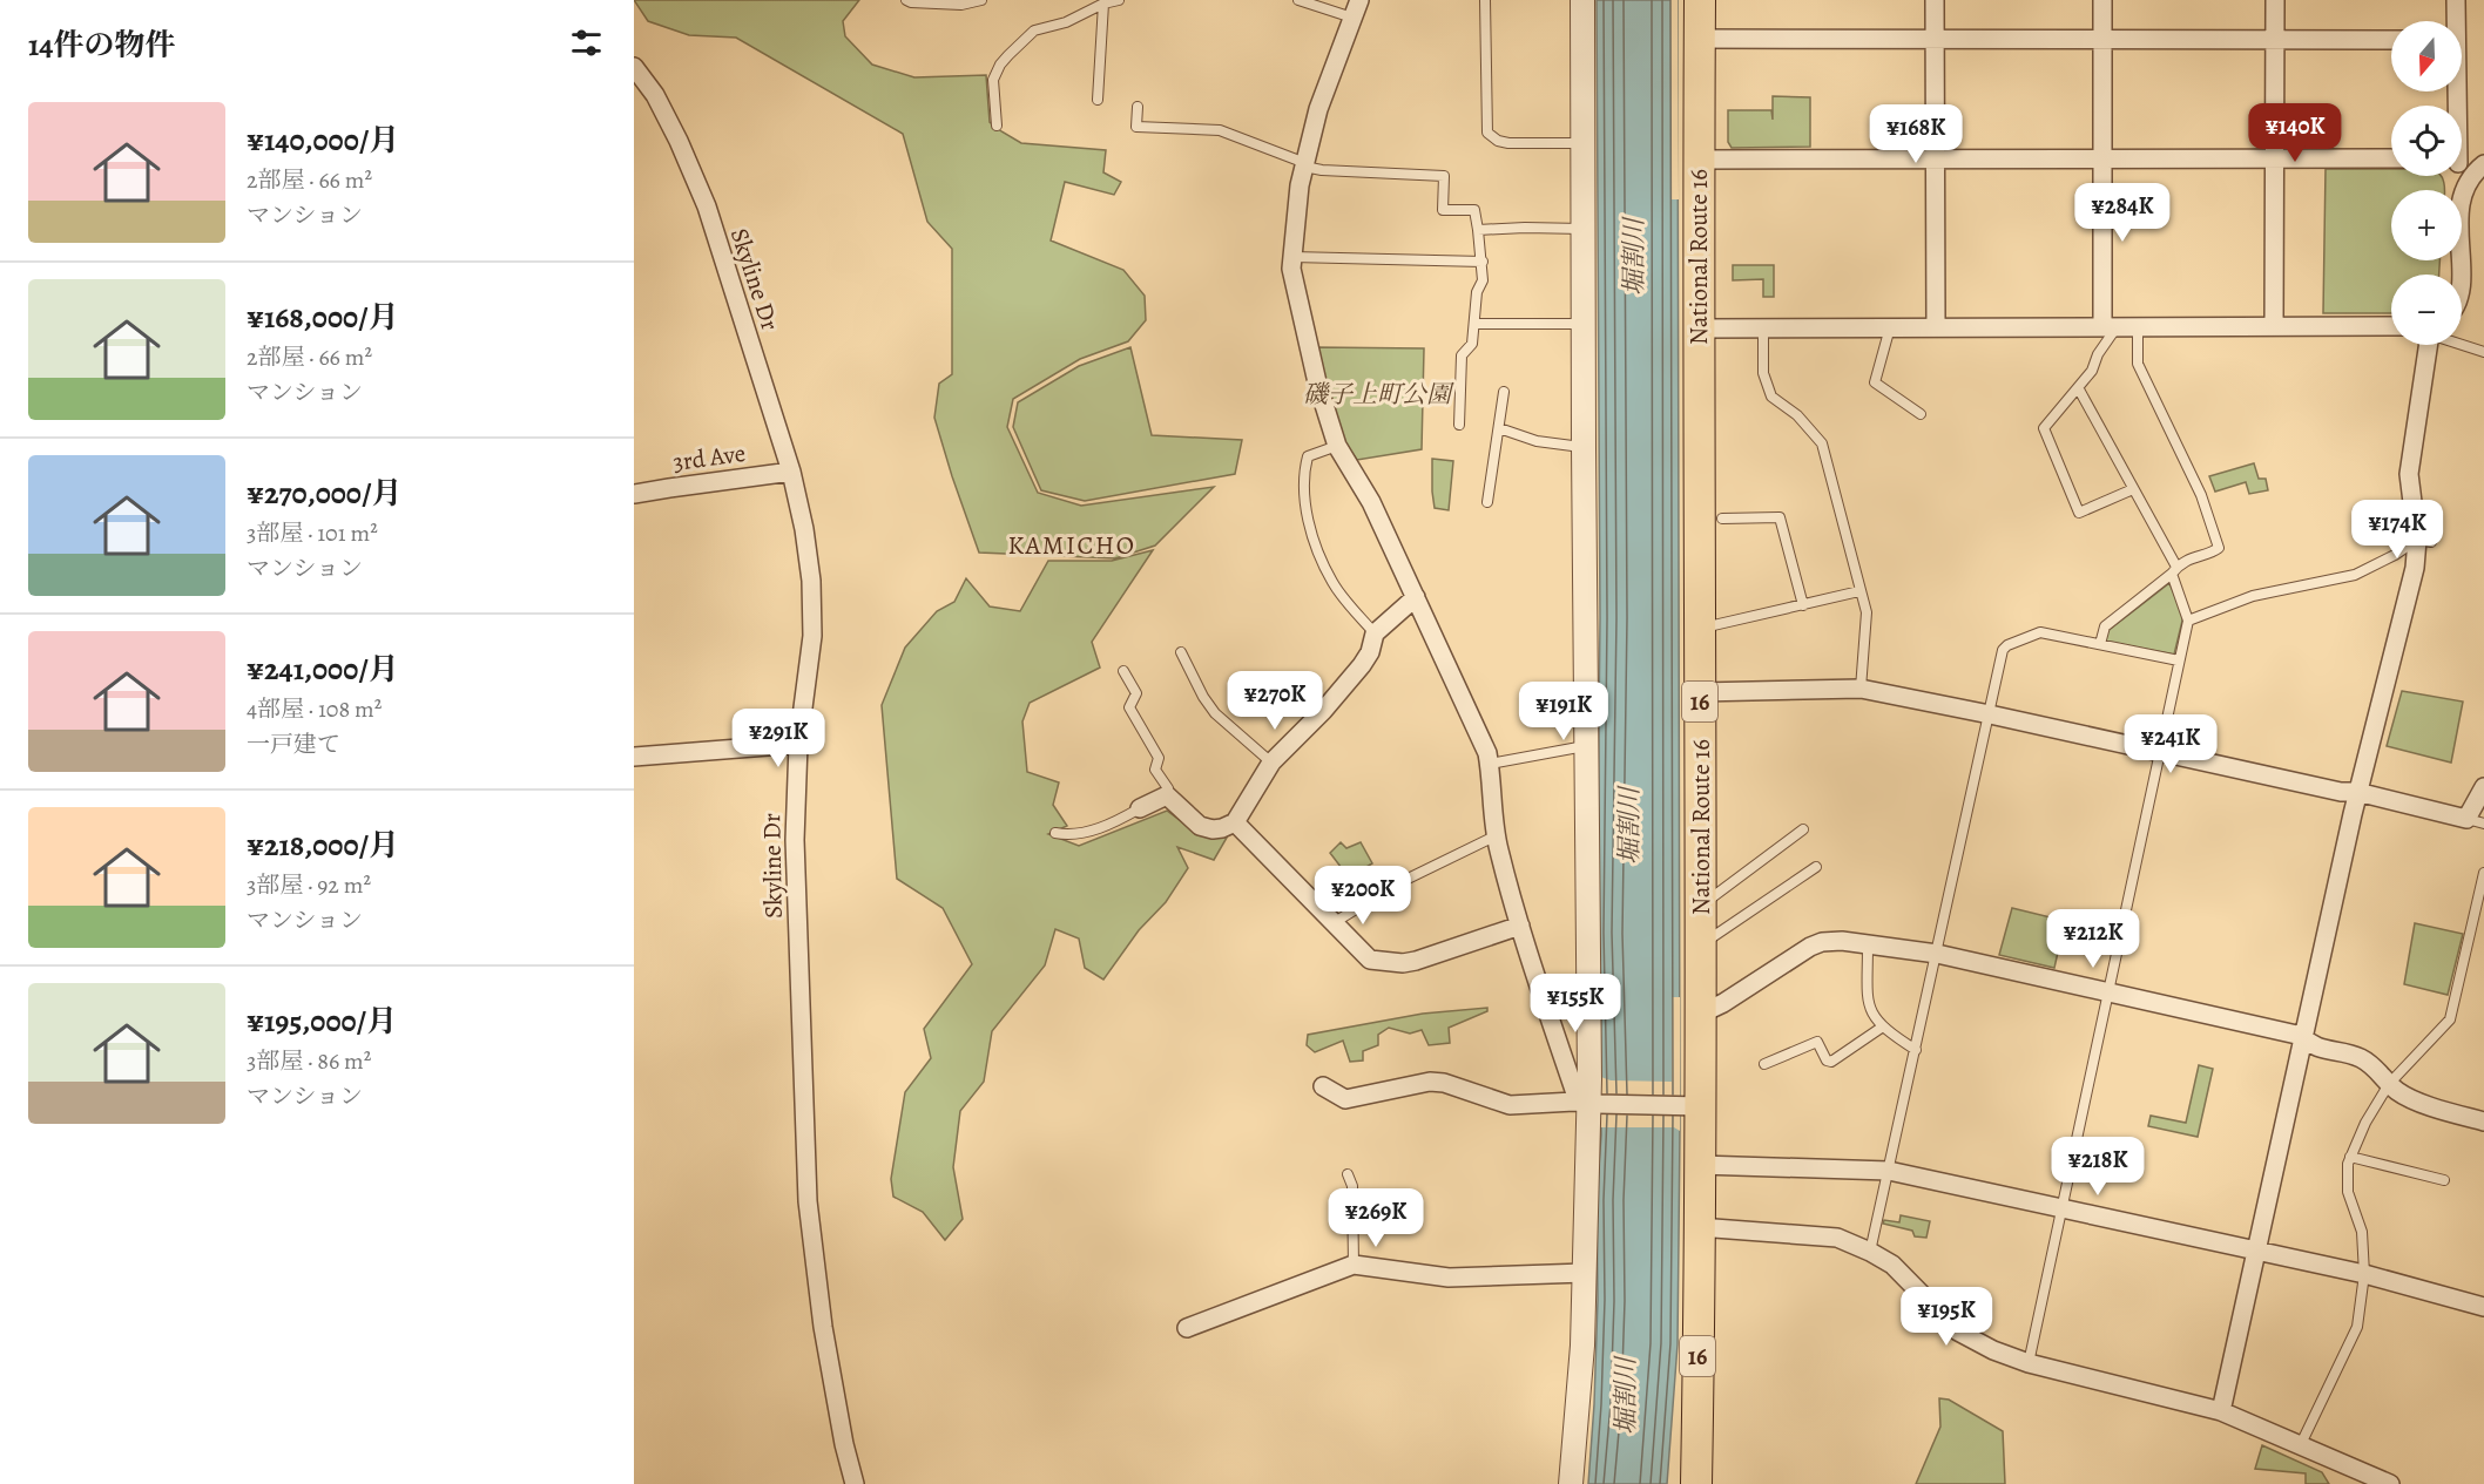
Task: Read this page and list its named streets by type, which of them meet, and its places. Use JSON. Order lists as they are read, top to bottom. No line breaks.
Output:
{"streets":{"highway":["National Route 16","16"],"street":["Skyline Dr","3rd Ave"]},"crossings":[["Skyline Dr","3rd Ave"]],"districts":["KAMICHO"],"water":["堀割川"],"parks":["磯子上町公園"],"north":"bottom","page":{"heading":"14件の物件","map_buttons":["+","−"],"list":[{"name":"¥140,000/月","note":"2部屋 · 66 m² · マンション"},{"name":"¥168,000/月","note":"2部屋 · 66 m² · マンション"},{"name":"¥270,000/月","note":"3部屋 · 101 m² · マンション"},{"name":"¥241,000/月","note":"4部屋 · 108 m² · 一戸建て"},{"name":"¥218,000/月","note":"3部屋 · 92 m² · マンション"},{"name":"¥195,000/月","note":"3部屋 · 86 m² · マンション"}],"price":["¥140K","¥168K","¥284K","¥174K","¥270K","¥191K","¥291K","¥241K","¥200K","¥212K","¥155K","¥218K","¥269K","¥195K"]}}
